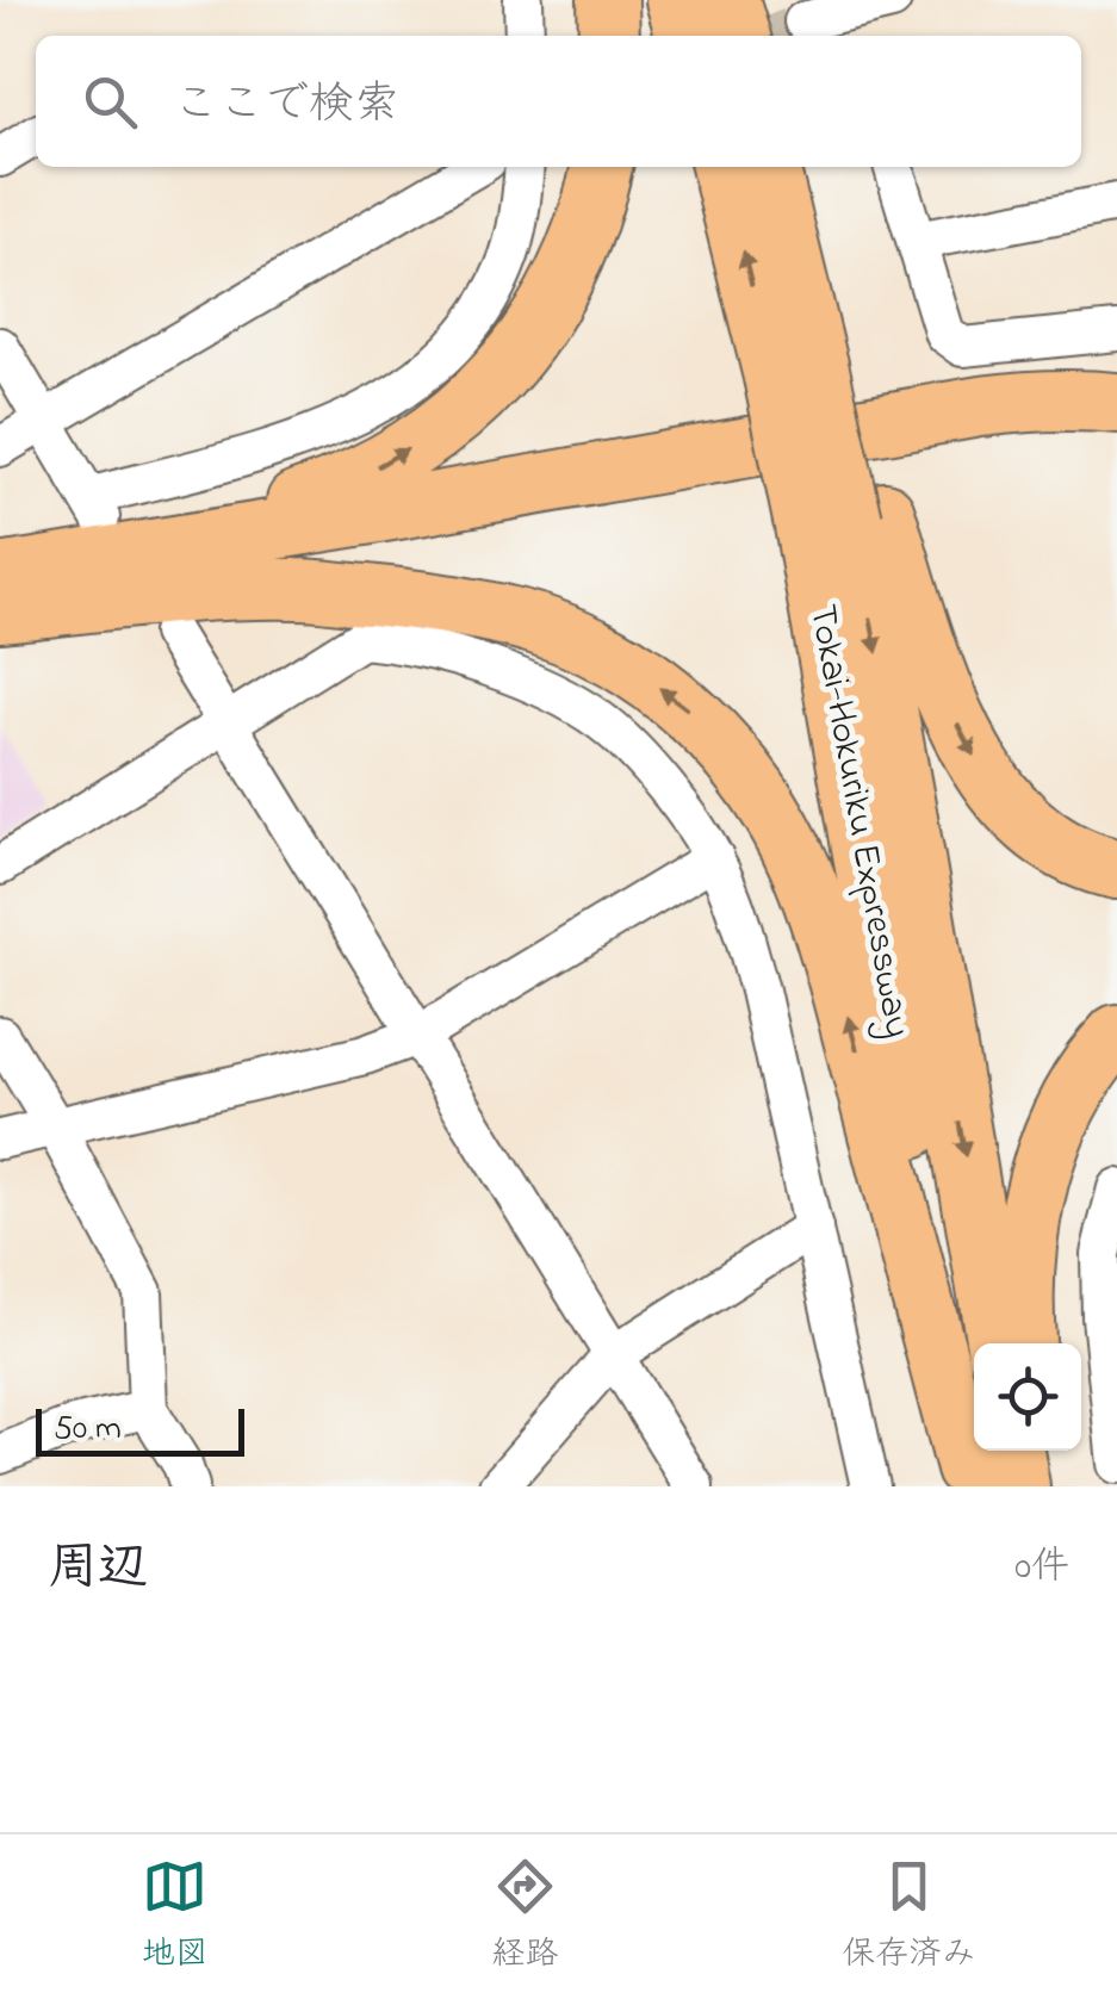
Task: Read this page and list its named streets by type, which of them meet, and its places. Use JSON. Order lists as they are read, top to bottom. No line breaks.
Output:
{"streets":{"highway":["Tokai-Hokuriku Expressway"]},"scale_bar":"50 m","page":{"search":"ここで検索","scale":"50 m","heading":["周辺","0件"],"nav":["地図","経路","保存済み"]}}
